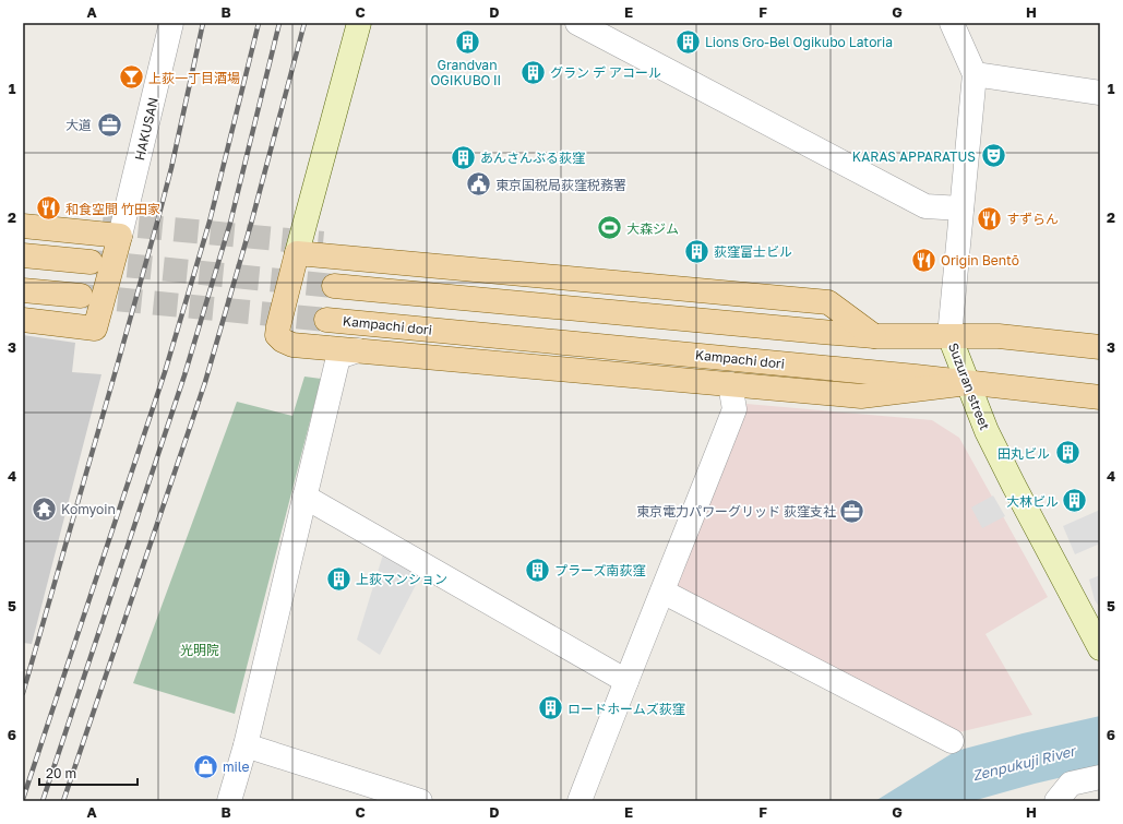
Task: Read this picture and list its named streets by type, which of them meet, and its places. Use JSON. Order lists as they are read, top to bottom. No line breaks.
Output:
{"streets":{"main road":["Kampachi dori"],"street":["HAKUSAN","Suzuran street"]},"crossings":[["Kampachi dori","Suzuran street"]],"water":["Zenpukuji River"],"parks":["光明院"],"places":{"building":["Grandvan OGIKUBOⅡ","Lions Gro-Bel Ogikubo Latoria","グラン デ アコール","あんさんぶる荻窪","荻窪富士ビル","田丸ビル","大林ビル","プラーズ南荻窪","上荻マンション","ロードホームズ荻窪"],"bar":["上荻一丁目酒場"],"office":["大道","東京電力パワーグリッド 荻窪支社"],"theatre":["KARAS APPARATUS"],"public building":["東京国税局荻窪税務署"],"restaurant":["和食空間 竹田家","すずらん","Origin Bentō"],"sports":["大森ジム"],"temple":["Komyoin"],"shop":["mile"]},"scale_bar":"20 m","grid":{"columns":["A","B","C","D","E","F","G","H"],"rows":["1","2","3","4","5","6"]}}
